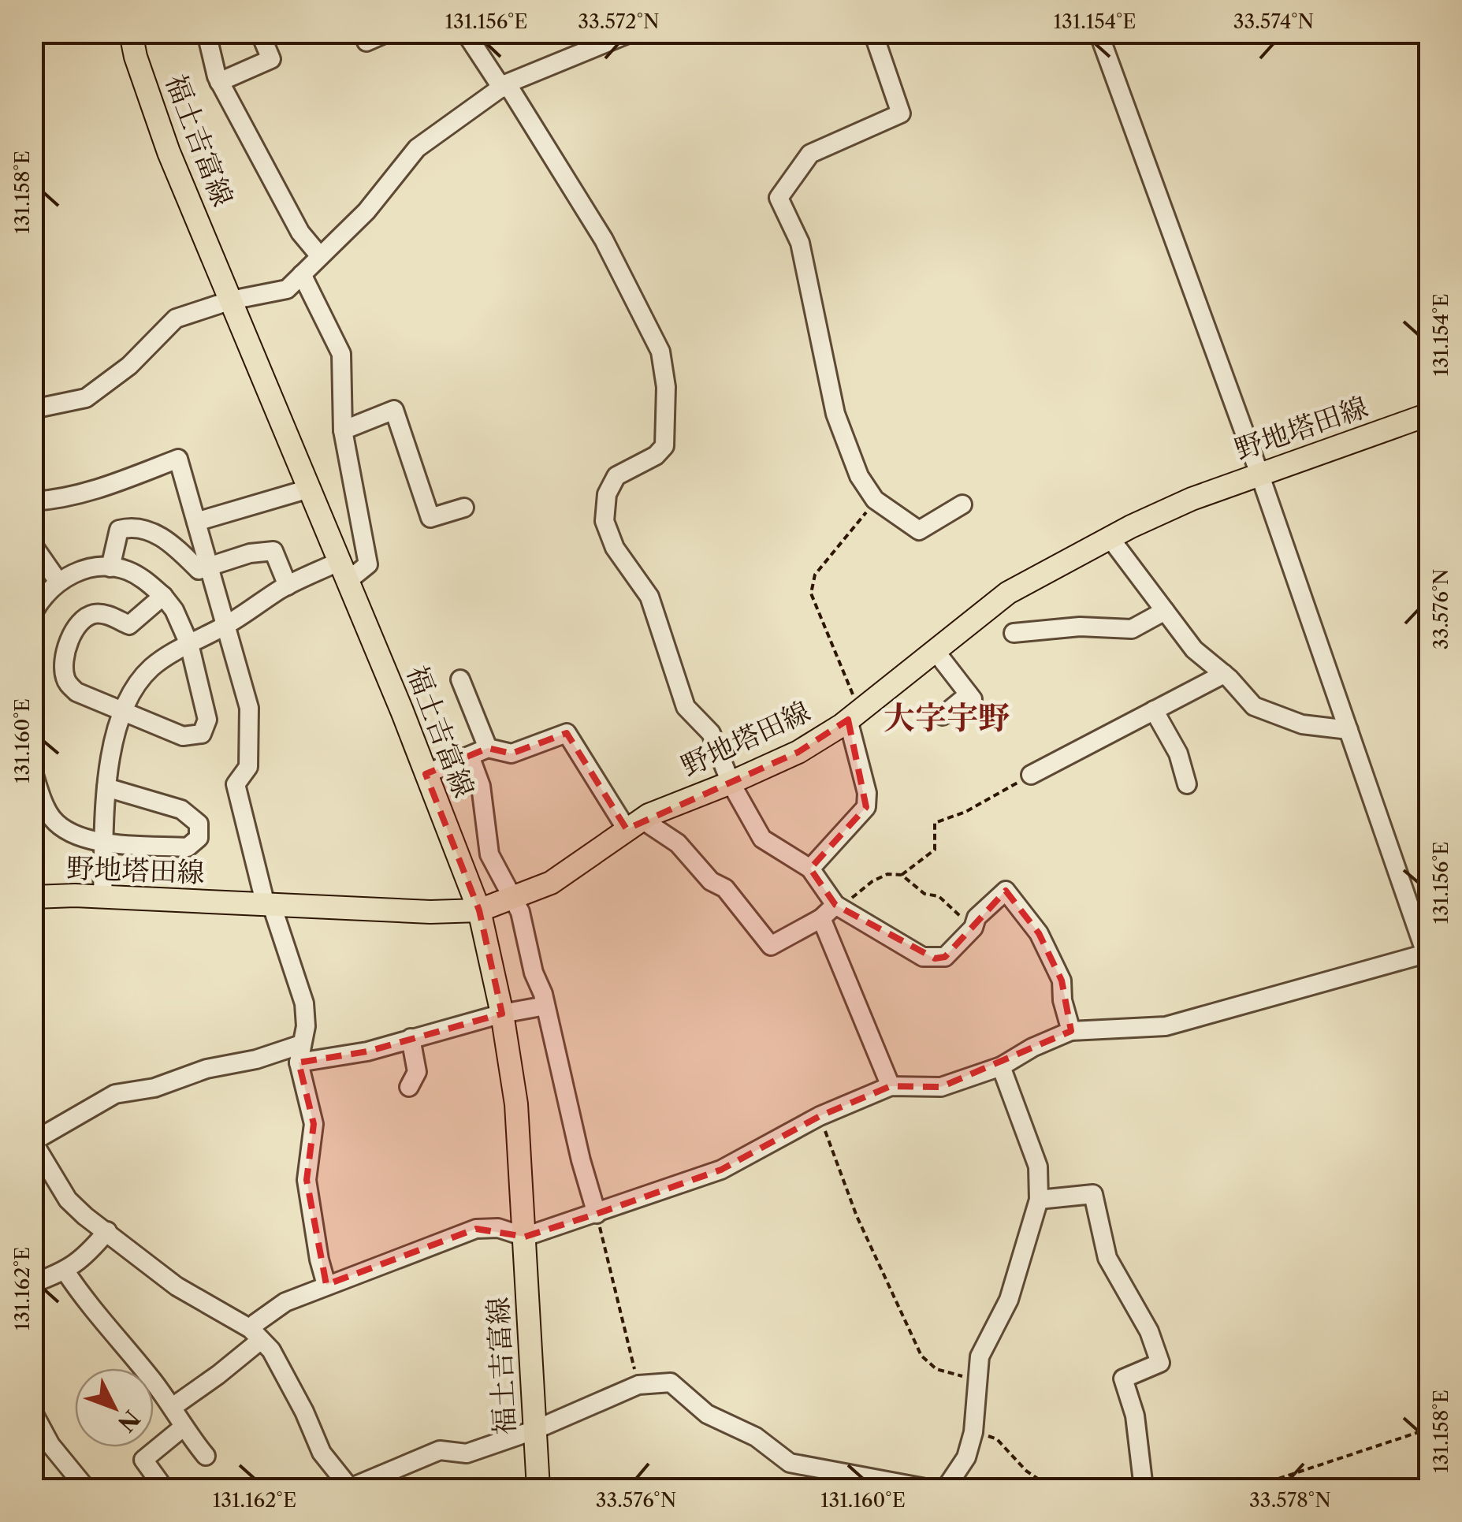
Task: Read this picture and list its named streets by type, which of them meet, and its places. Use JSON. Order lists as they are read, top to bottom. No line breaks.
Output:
{"streets":{"main road":["福土吉富線","野地塔田線"]},"crossings":[["福土吉富線","野地塔田線"]],"districts":["大字宇野"],"north":"bottom right","coordinates":["131.156°E","33.572°N","131.154°E","33.574°N","131.158°E","33.576°N","131.160°E","131.162°E","33.578°N"]}
